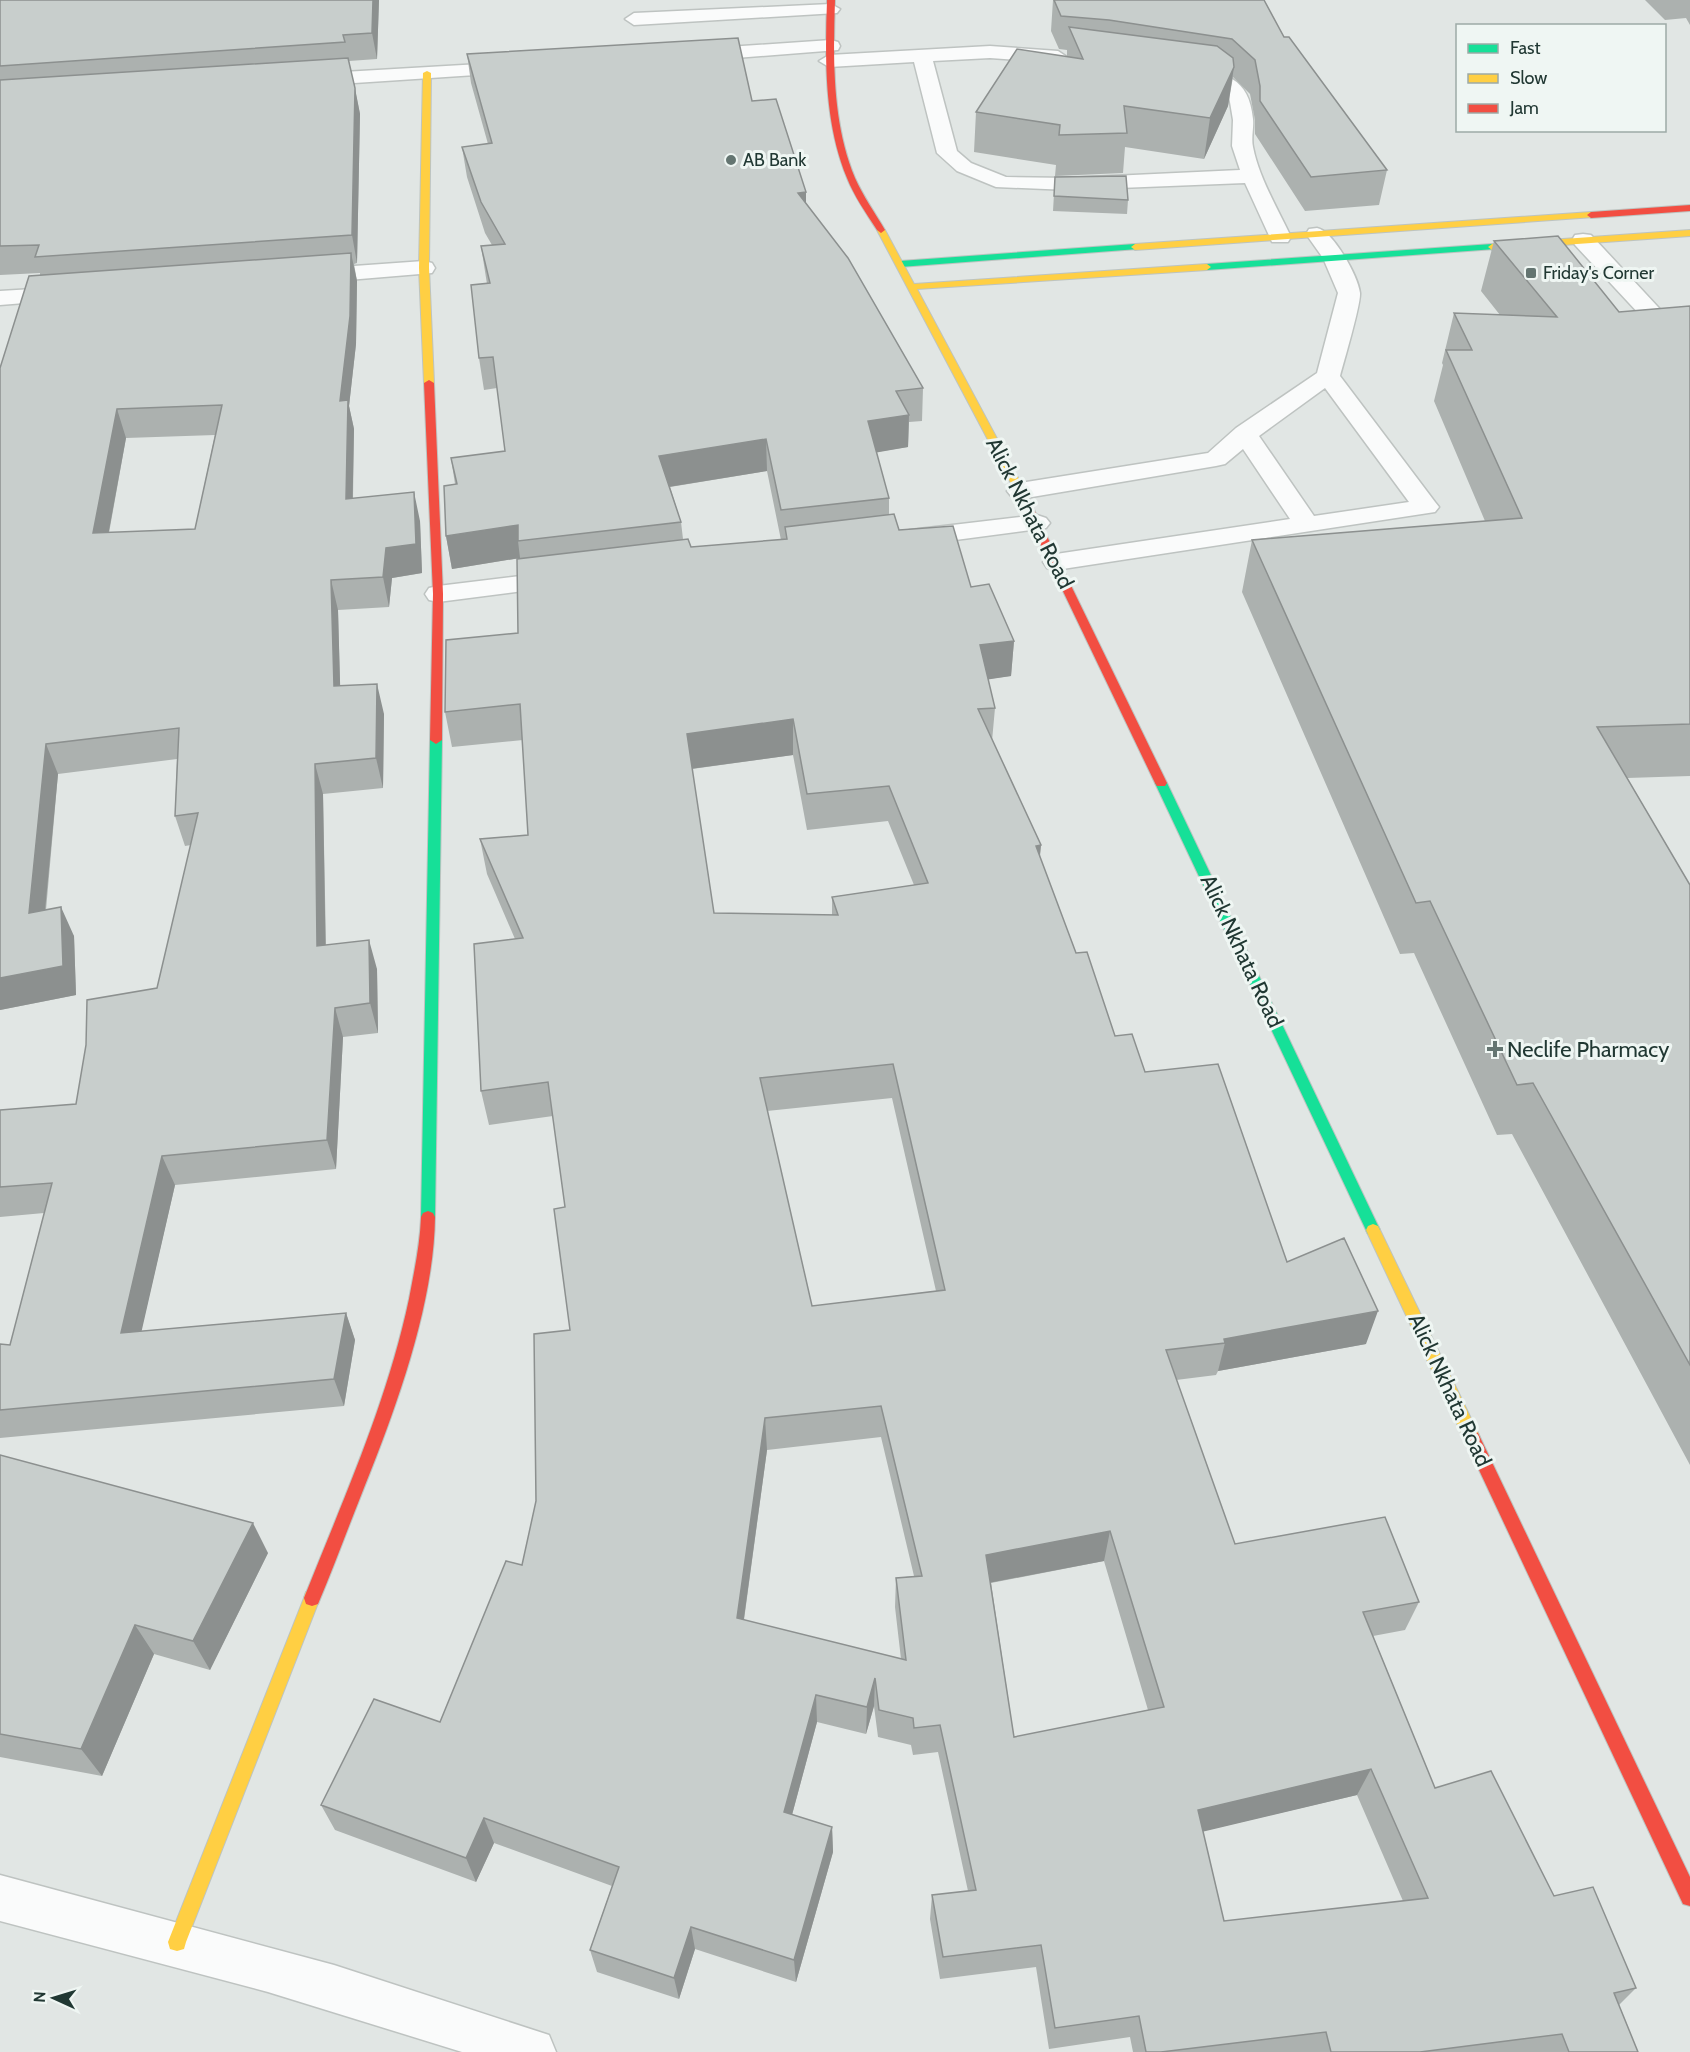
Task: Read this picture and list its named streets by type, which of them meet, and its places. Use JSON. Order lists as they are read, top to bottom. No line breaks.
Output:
{"streets":{"main road":["Alick Nkhata Road"]},"places":{"other":["AB Bank"],"transit":["Friday's Corner"],"health":["Neclife Pharmacy"]},"legend":["Fast","Slow","Jam"],"north":"left"}
